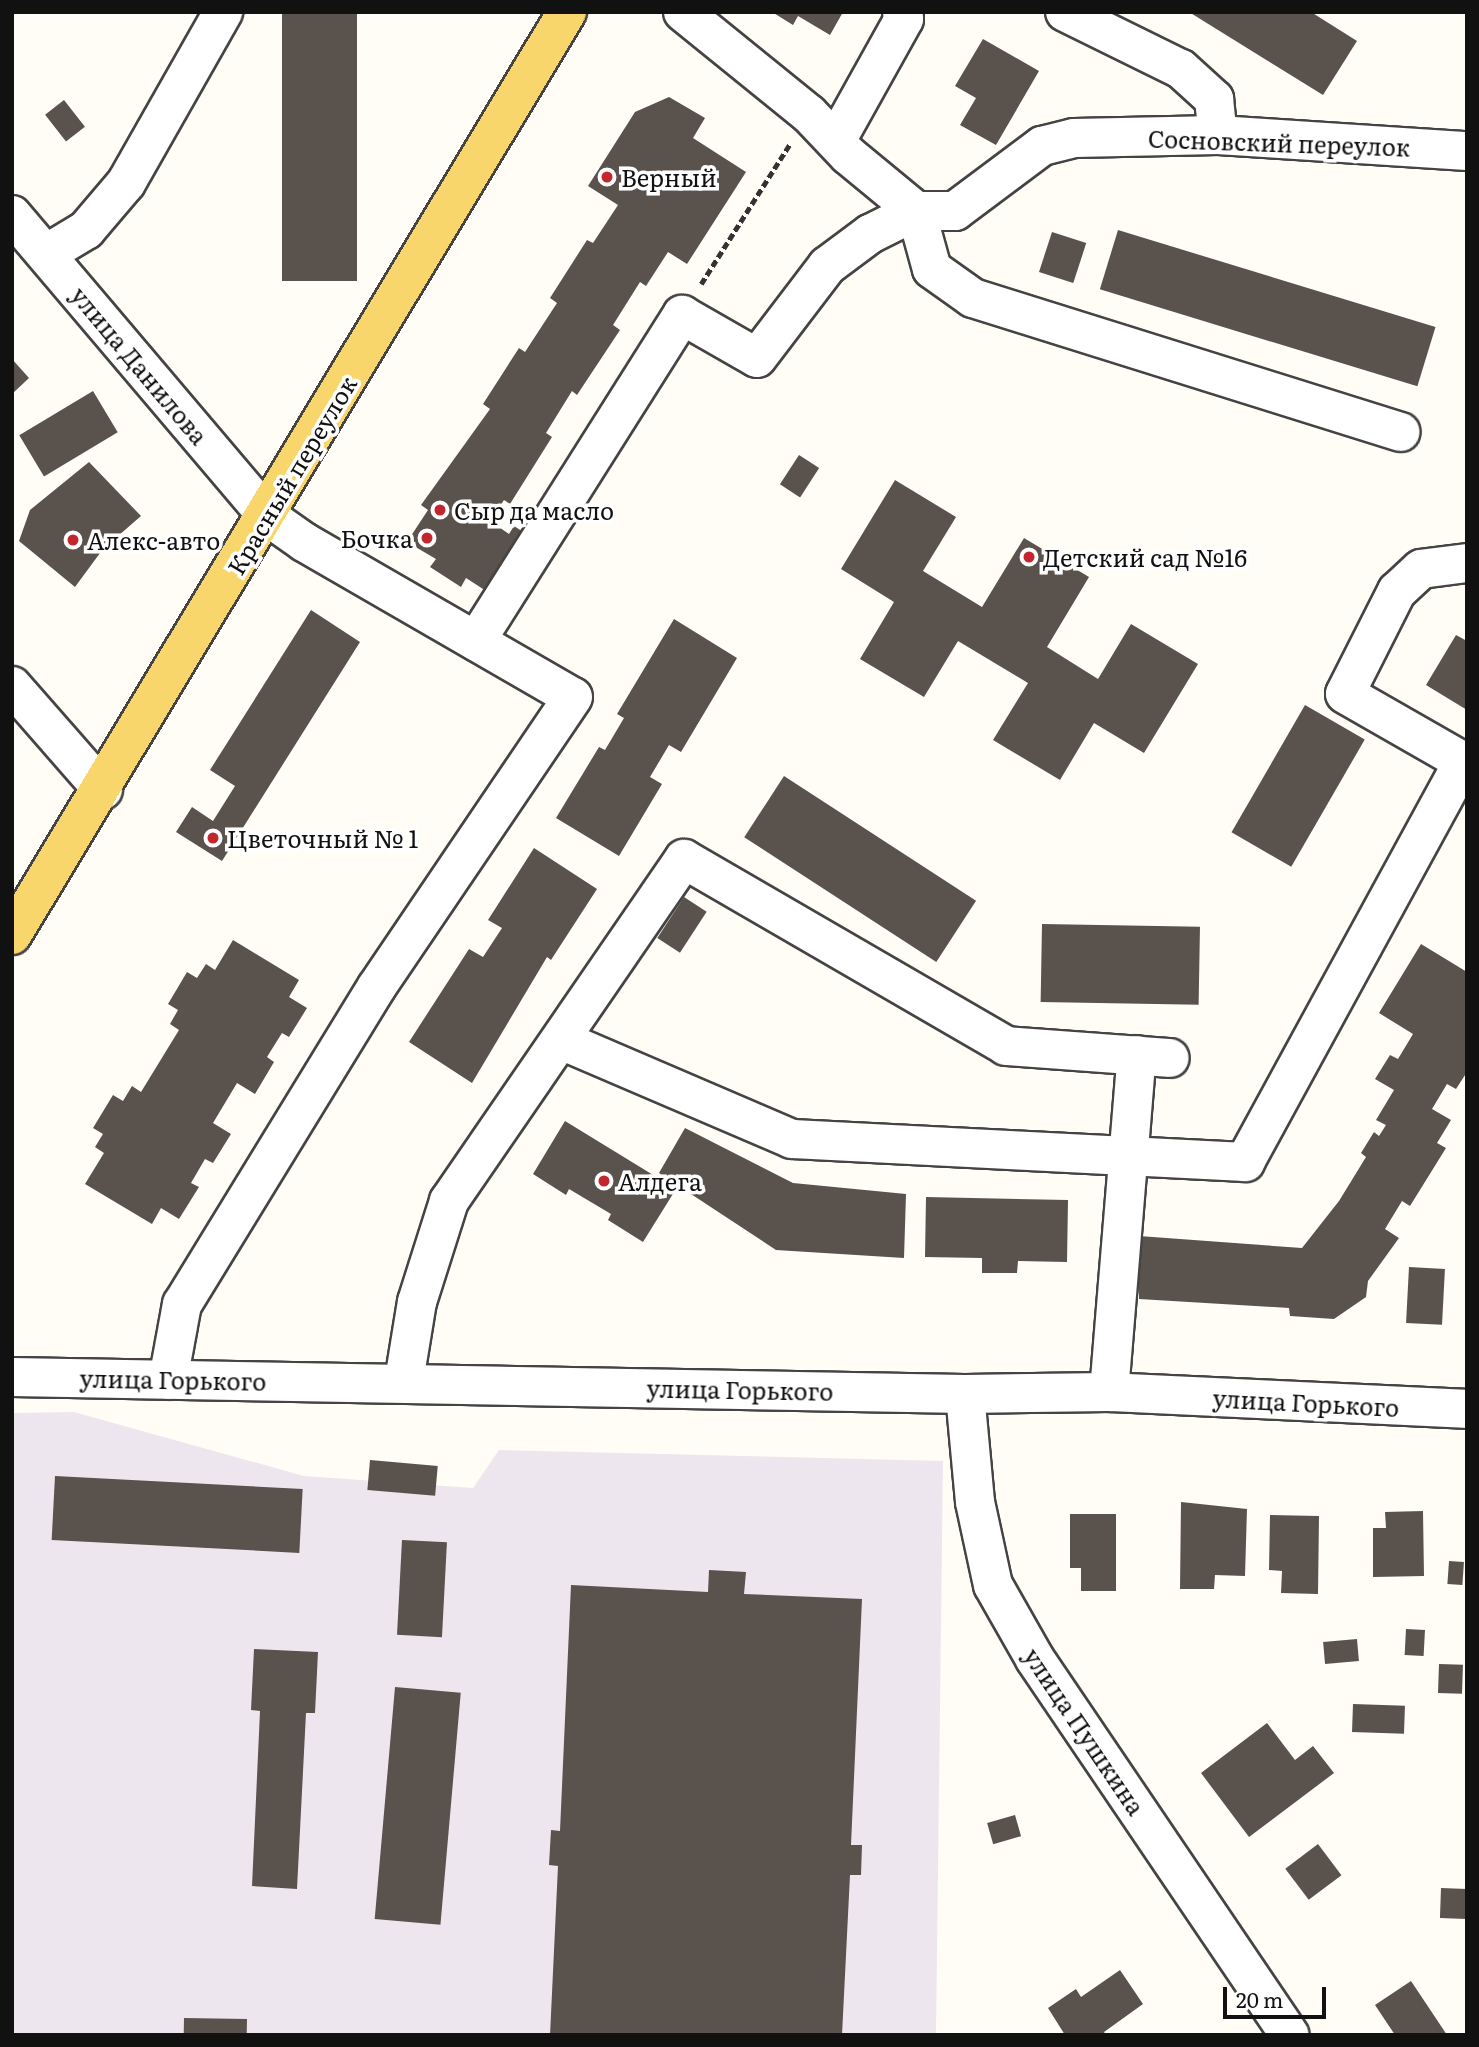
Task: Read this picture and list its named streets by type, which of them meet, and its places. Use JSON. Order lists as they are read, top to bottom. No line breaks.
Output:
{"streets":{"main road":["Красный переулок"],"street":["Сосновский переулок","улица Данилова","улица Горького","улица Пушкина"]},"crossings":[["улица Данилова","Красный переулок"],["улица Данилова","улица Горького"],["улица Горького","улица Пушкина"]],"places":["Верный","Сыр да масло","Бочка","Алекс-авто","Детский сад №16","Цветочный № 1","Алдега"],"scale_bar":"20 m"}
